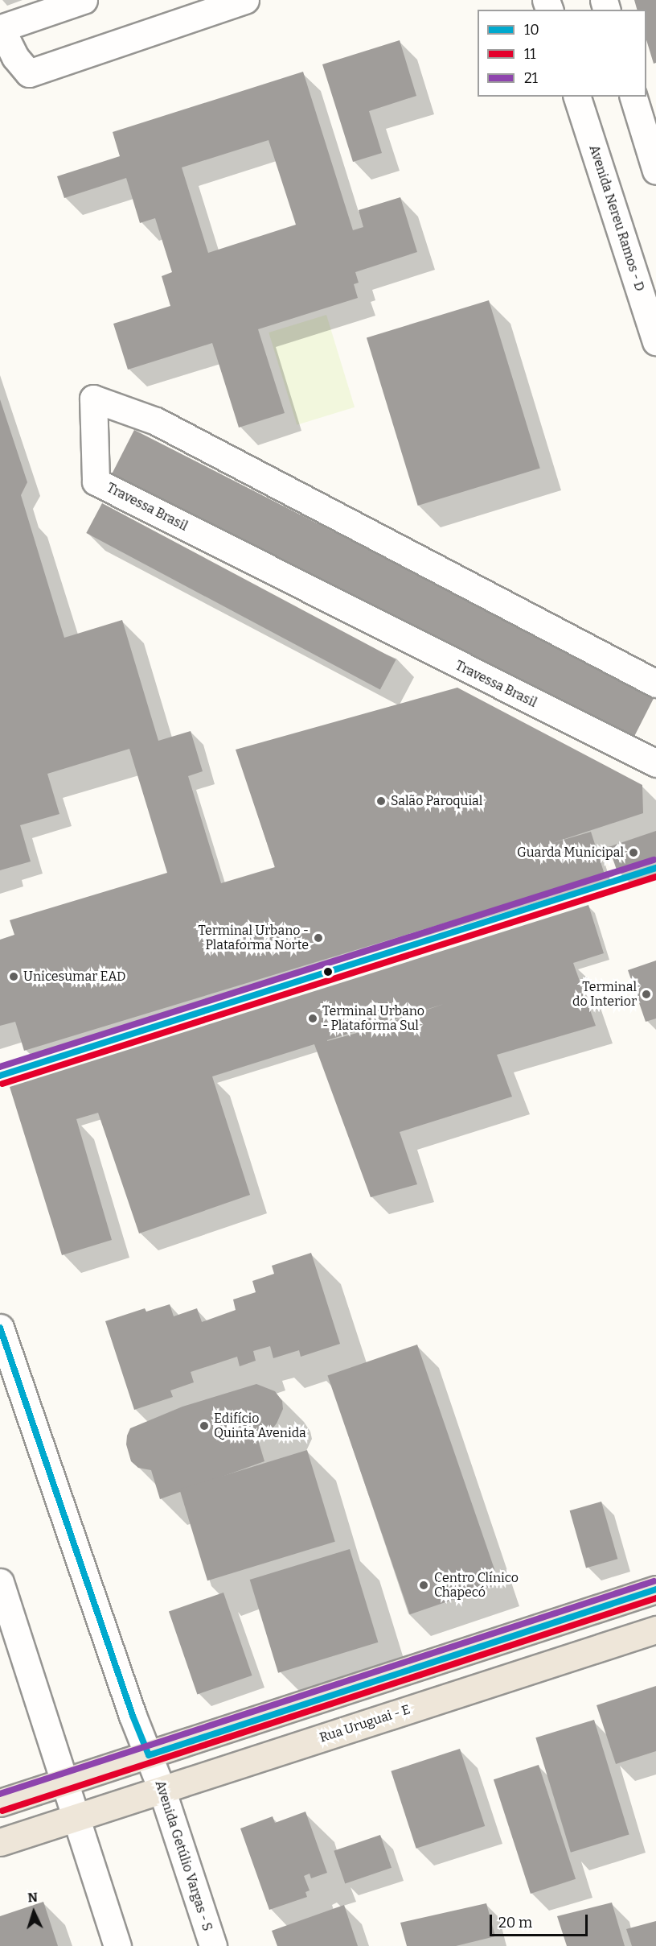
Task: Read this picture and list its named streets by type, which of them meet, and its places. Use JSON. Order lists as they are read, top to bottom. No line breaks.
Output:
{"streets":{"main road":["Rua Uruguai - E"],"street":["Avenida Nereu Ramos - D","Travessa Brasil","Avenida Getúlio Vargas - S"]},"crossings":[["Rua Uruguai - E","Avenida Getúlio Vargas - S"]],"places":["Salão Paroquial","Guarda Municipal","Terminal Urbano - Plataforma Norte","Unicesumar EAD","Terminal do Interior","Terminal Urbano - Plataforma Sul","Edifício Quinta Avenida","Centro Clínico Chapecó"],"lines":["transit line 21","transit line 10","transit line 11"],"legend":["10","11","21"],"scale_bar":"20 m","north":"top"}
